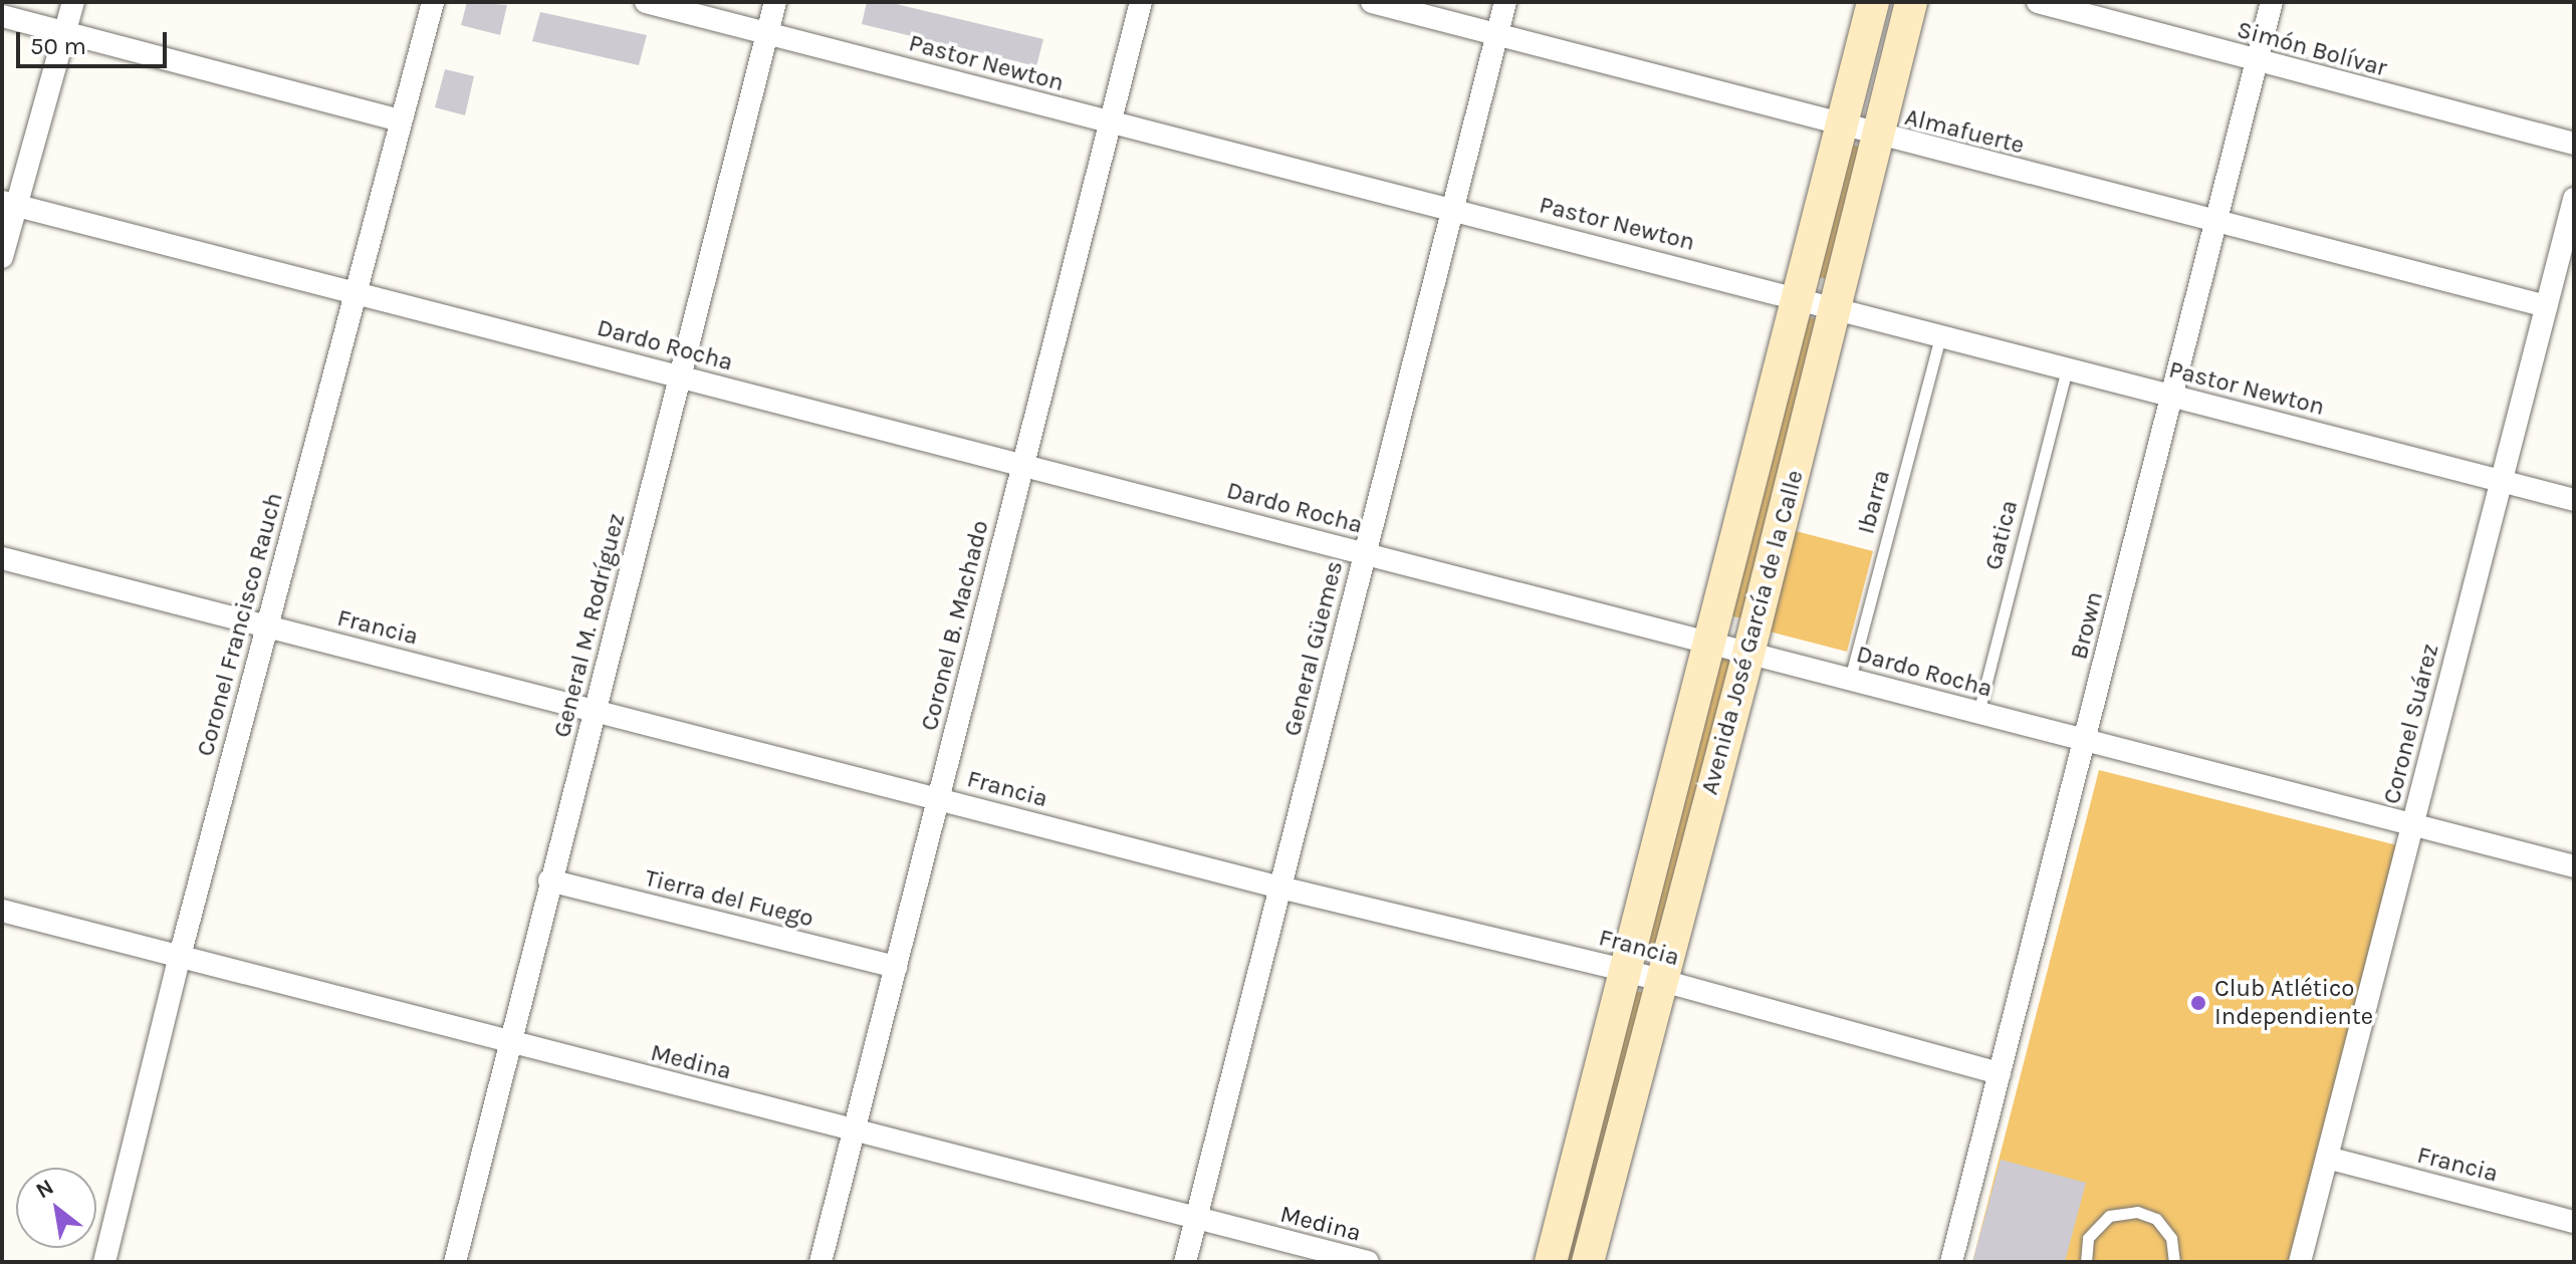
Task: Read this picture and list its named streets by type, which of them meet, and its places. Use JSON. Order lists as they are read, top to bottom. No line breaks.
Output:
{"streets":{"main road":["Avenida José García de la Calle"],"street":["Simón Bolívar","Pastor Newton","Almafuerte","Dardo Rocha","Coronel Francisco Rauch","General M. Rodríguez","Coronel B. Machado","Brown","Francia","General Güemes","Coronel Suárez","Tierra del Fuego","Medina"],"lane":["Ibarra","Gatica"]},"crossings":[["Simón Bolívar","Brown"],["Pastor Newton","Ibarra"],["Pastor Newton","Gatica"],["Pastor Newton","General M. Rodríguez"],["Pastor Newton","Coronel B. Machado"],["Pastor Newton","Brown"],["Pastor Newton","Avenida José García de la Calle"],["Pastor Newton","General Güemes"],["Pastor Newton","Coronel Suárez"],["Almafuerte","Brown"],["Almafuerte","Avenida José García de la Calle"],["Almafuerte","General Güemes"],["Almafuerte","Coronel Suárez"],["Dardo Rocha","Ibarra"],["Dardo Rocha","Gatica"],["Dardo Rocha","Coronel Francisco Rauch"],["Dardo Rocha","General M. Rodríguez"],["Dardo Rocha","Coronel B. Machado"],["Dardo Rocha","Brown"],["Dardo Rocha","Avenida José García de la Calle"],["Dardo Rocha","General Güemes"],["Dardo Rocha","Coronel Suárez"],["Coronel Francisco Rauch","Francia"],["Coronel Francisco Rauch","Medina"],["General M. Rodríguez","Francia"],["General M. Rodríguez","Tierra del Fuego"],["General M. Rodríguez","Medina"],["Coronel B. Machado","Francia"],["Coronel B. Machado","Tierra del Fuego"],["Coronel B. Machado","Medina"],["Brown","Francia"],["Francia","Avenida José García de la Calle"],["Francia","General Güemes"],["Francia","Coronel Suárez"],["General Güemes","Medina"]],"places":["Club Atlético Independiente"],"scale_bar":"50 m","north":"top left"}
